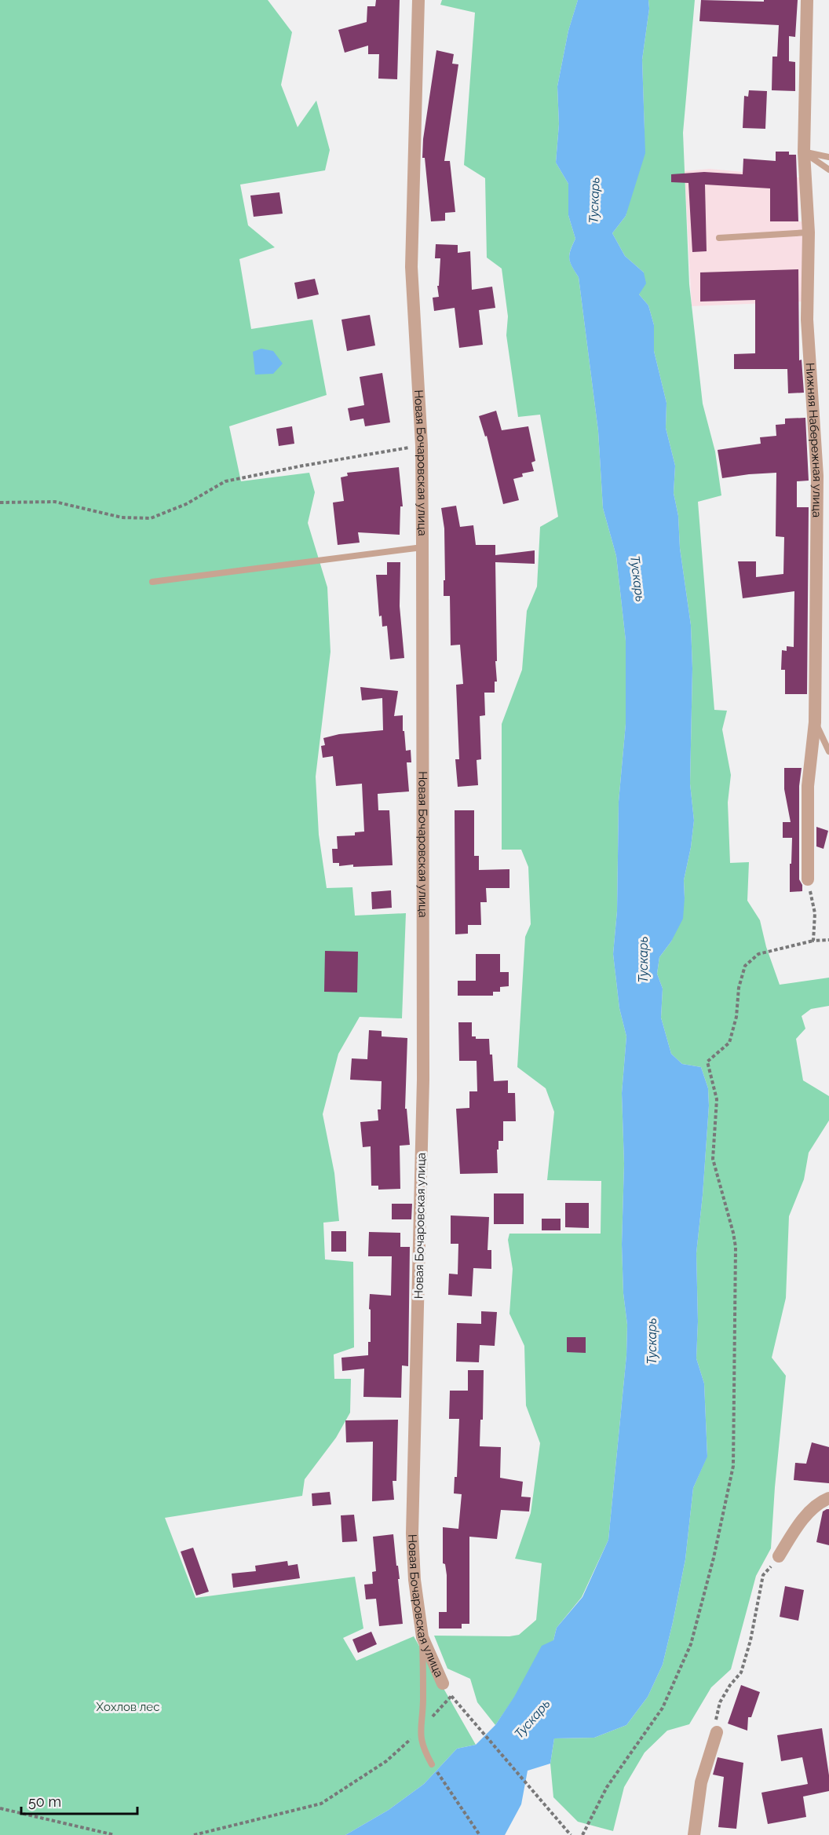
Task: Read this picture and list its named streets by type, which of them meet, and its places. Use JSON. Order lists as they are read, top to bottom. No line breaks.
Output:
{"streets":{"street":["Нижняя Набережная улица","Новая Бочаровская улица"]},"water":["Тускарь"],"parks":["Хохлов лес"],"scale_bar":"50 m"}
